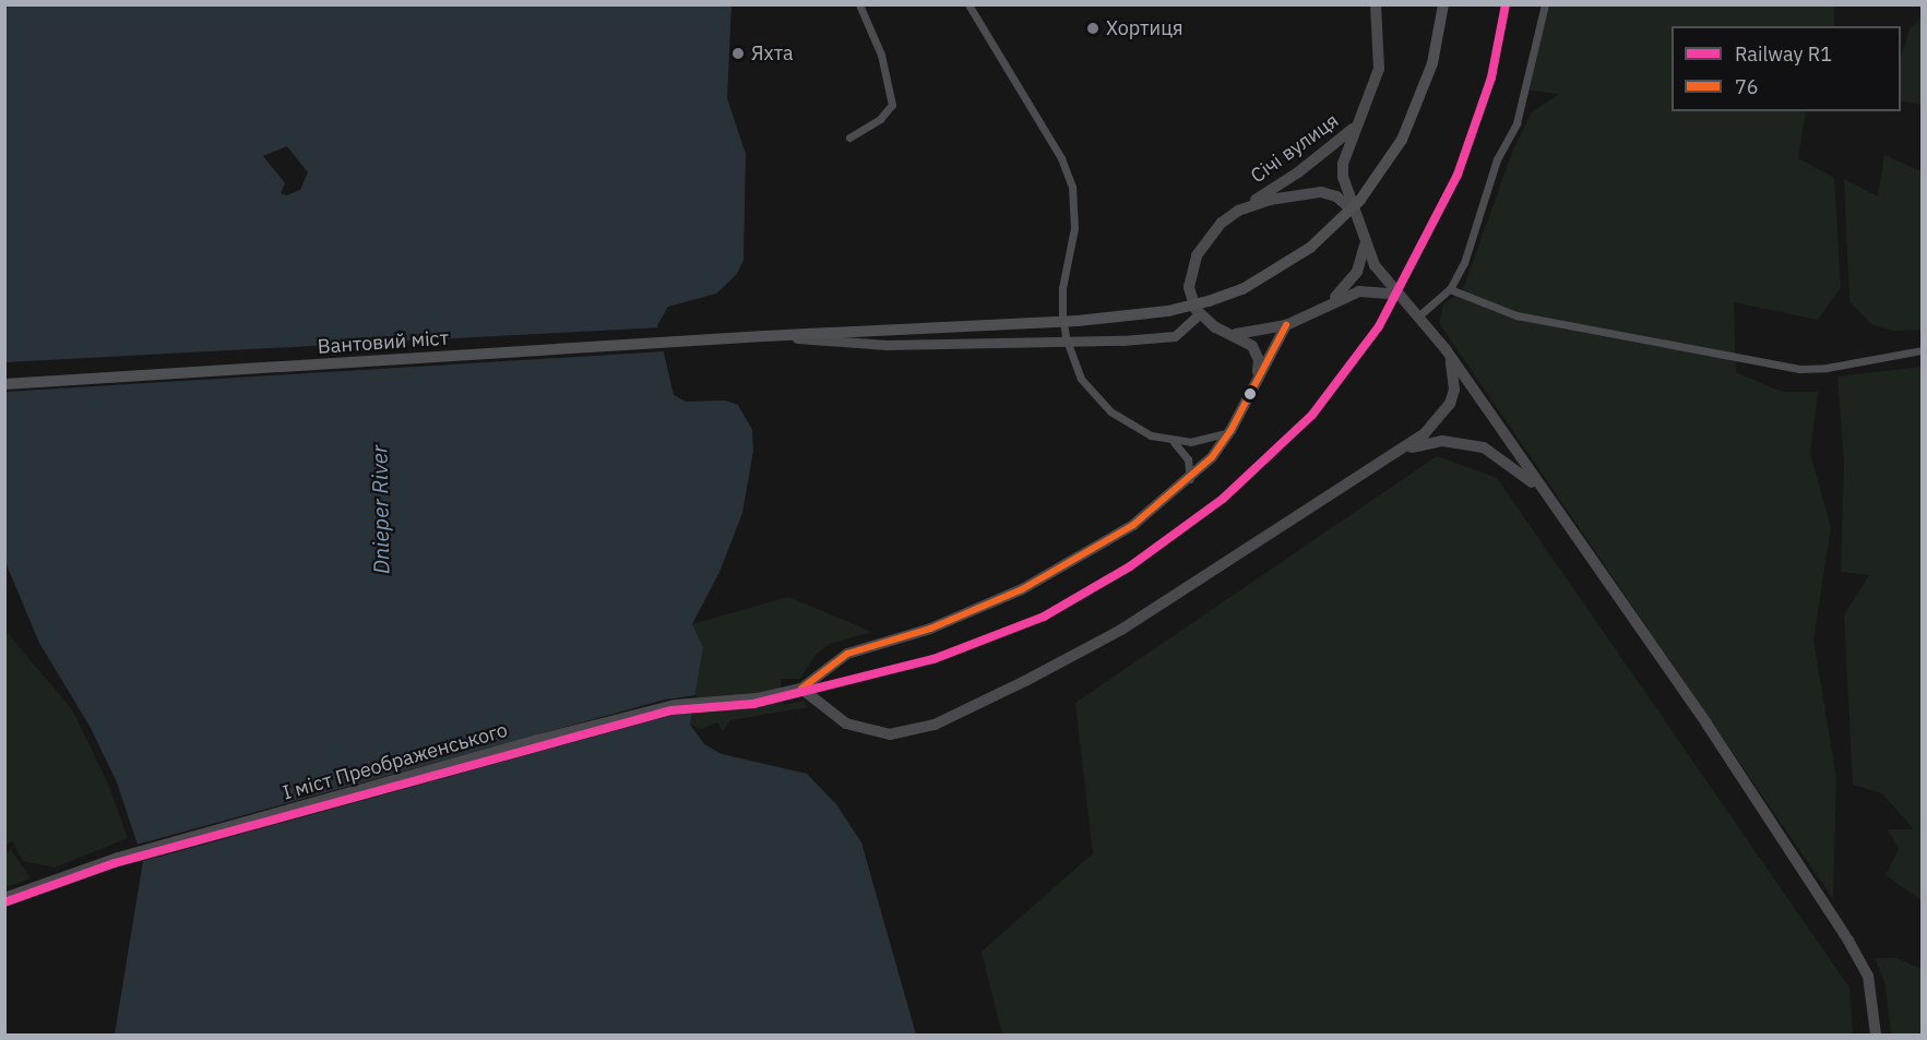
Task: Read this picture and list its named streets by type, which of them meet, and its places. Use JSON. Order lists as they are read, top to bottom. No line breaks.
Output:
{"streets":{"main road":["Січі вулиця","Вантовий міст","I міст Преображенського"]},"water":["Dnieper River"],"places":["Хортиця","Яхта"],"lines":["rail line R1","transit line 76"],"legend":["Railway R1","76"]}
